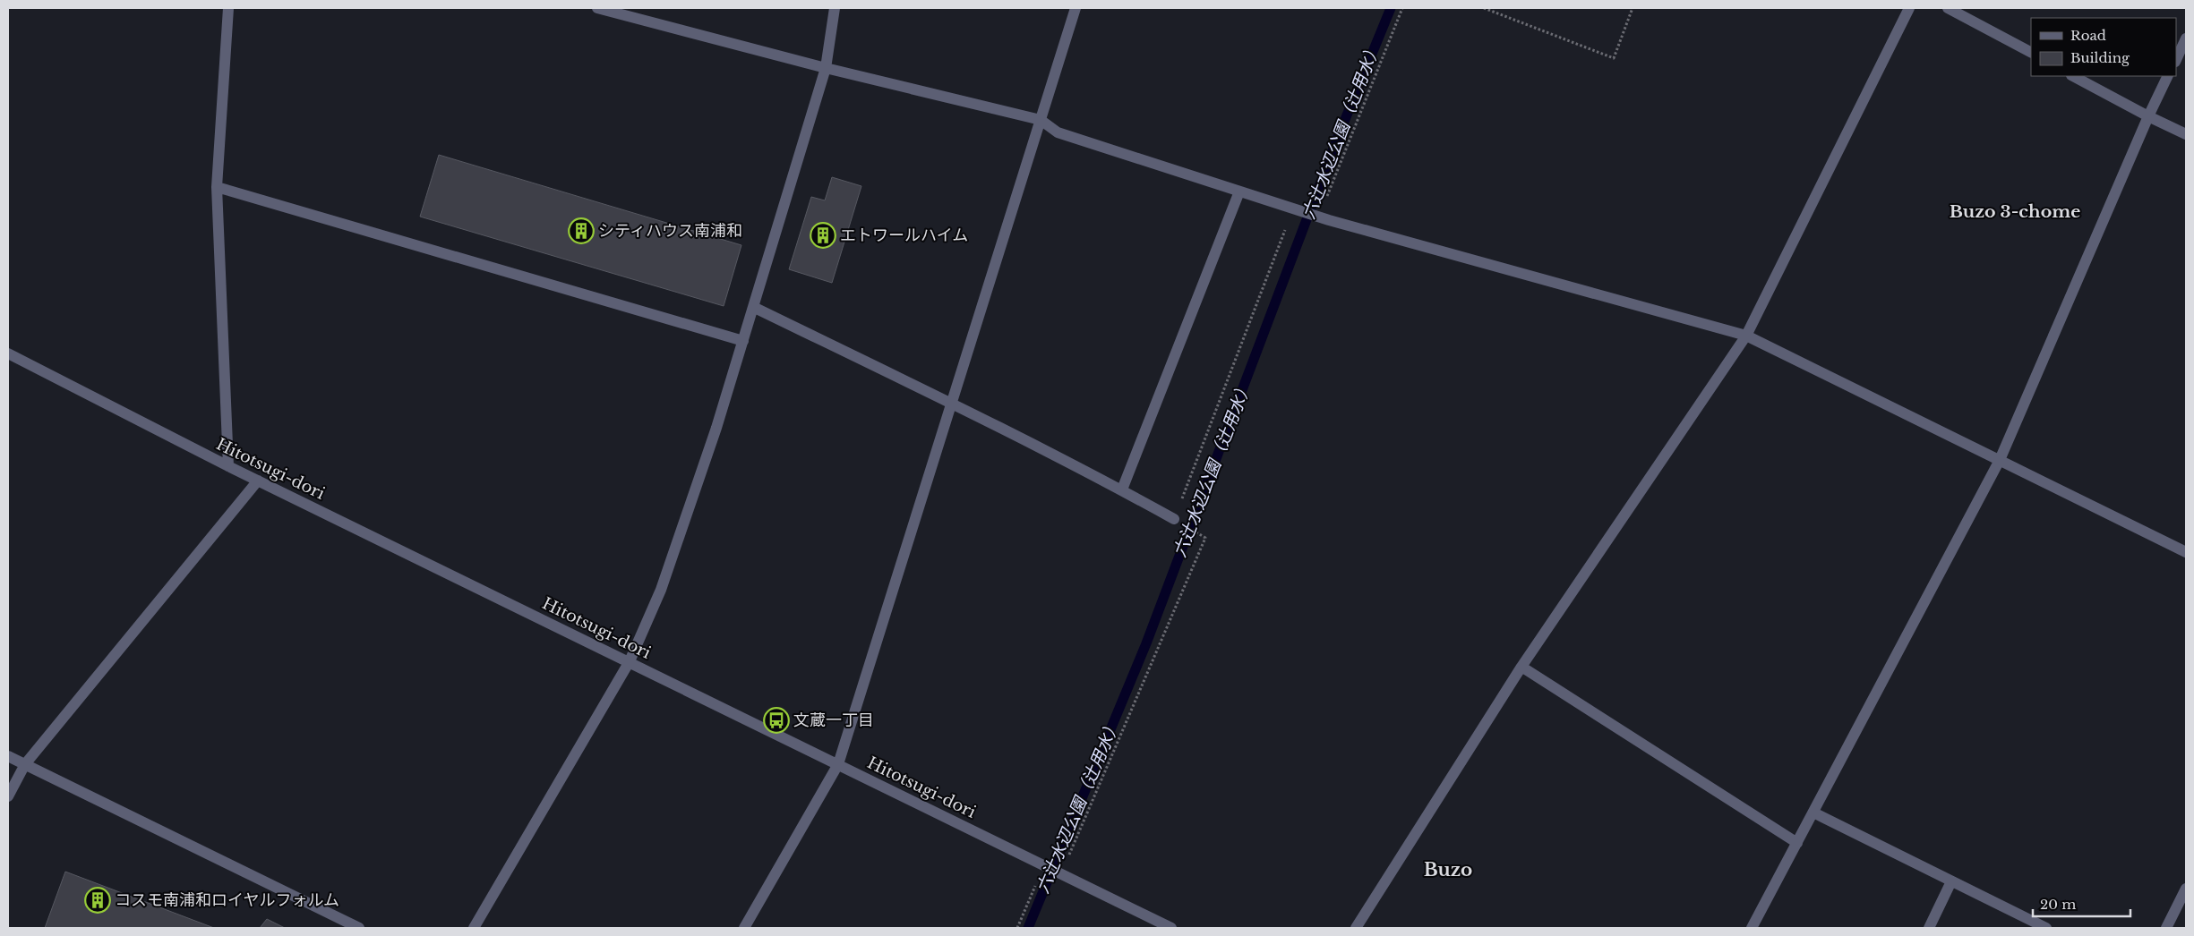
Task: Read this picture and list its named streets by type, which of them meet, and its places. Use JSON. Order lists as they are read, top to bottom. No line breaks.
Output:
{"streets":{"street":["Hitotsugi-dori"]},"districts":["Buzo 3-chome","Buzo"],"water":["六辻水辺公園（辻用水）"],"places":{"building":["シティハウス南浦和","エトワールハイム","コスモ南浦和ロイヤルフォルム"],"bus stop":["文蔵一丁目"]},"legend":["Road","Building"],"scale_bar":"20 m"}
